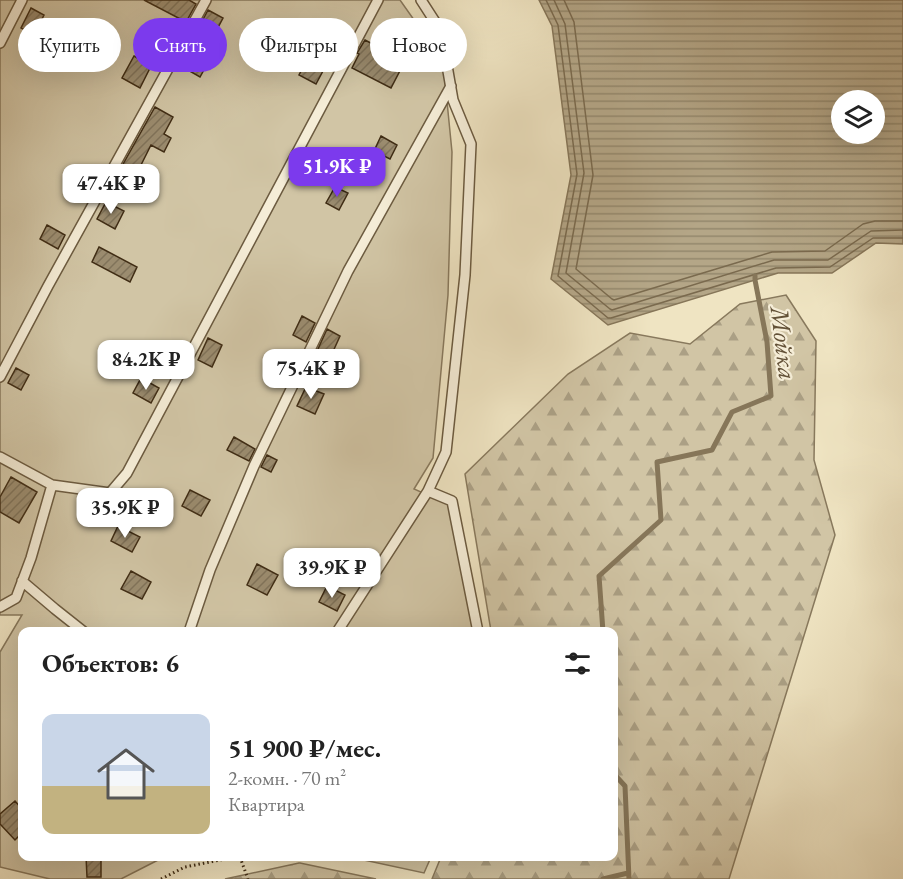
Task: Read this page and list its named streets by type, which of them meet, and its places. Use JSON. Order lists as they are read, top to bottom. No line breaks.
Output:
{"water":["Мойка"],"page":{"chip":["Купить","Снять","Фильтры","Новое"],"price":["51.9K ₽","47.4K ₽","84.2K ₽","75.4K ₽","35.9K ₽","39.9K ₽"],"heading":"Объектов: 6","list":[{"name":"51 900 ₽/мес.","note":"2-комн. · 70 m² · Квартира"}]}}
